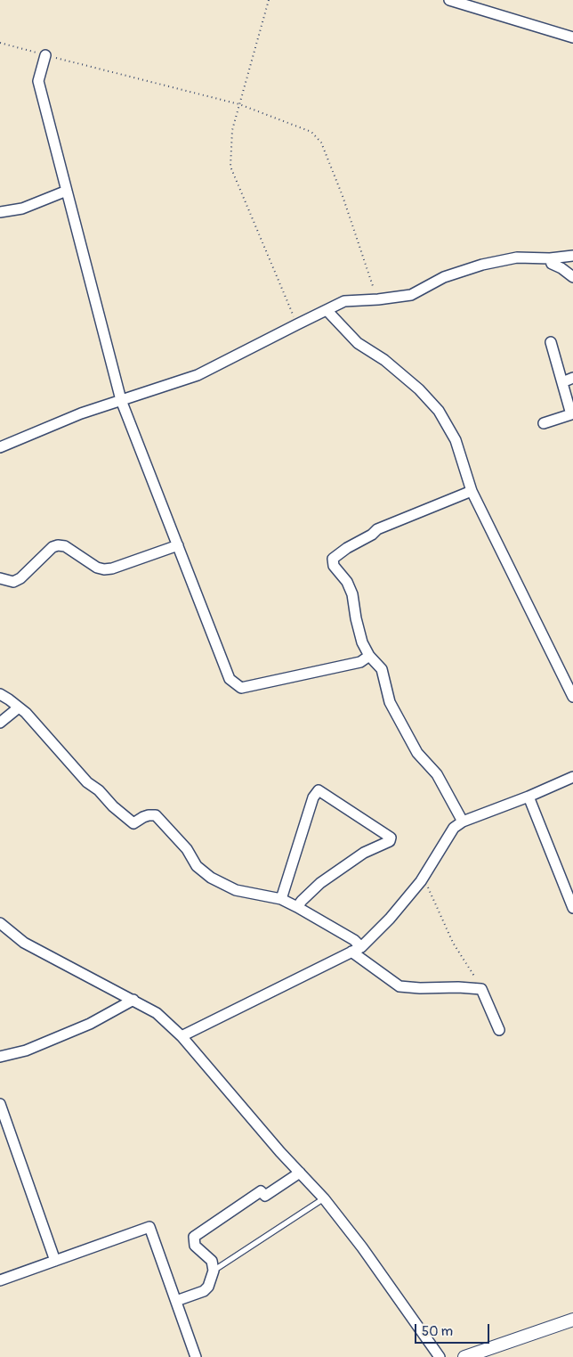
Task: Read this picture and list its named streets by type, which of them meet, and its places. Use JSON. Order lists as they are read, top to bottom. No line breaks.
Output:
{"scale_bar":"50 m"}
